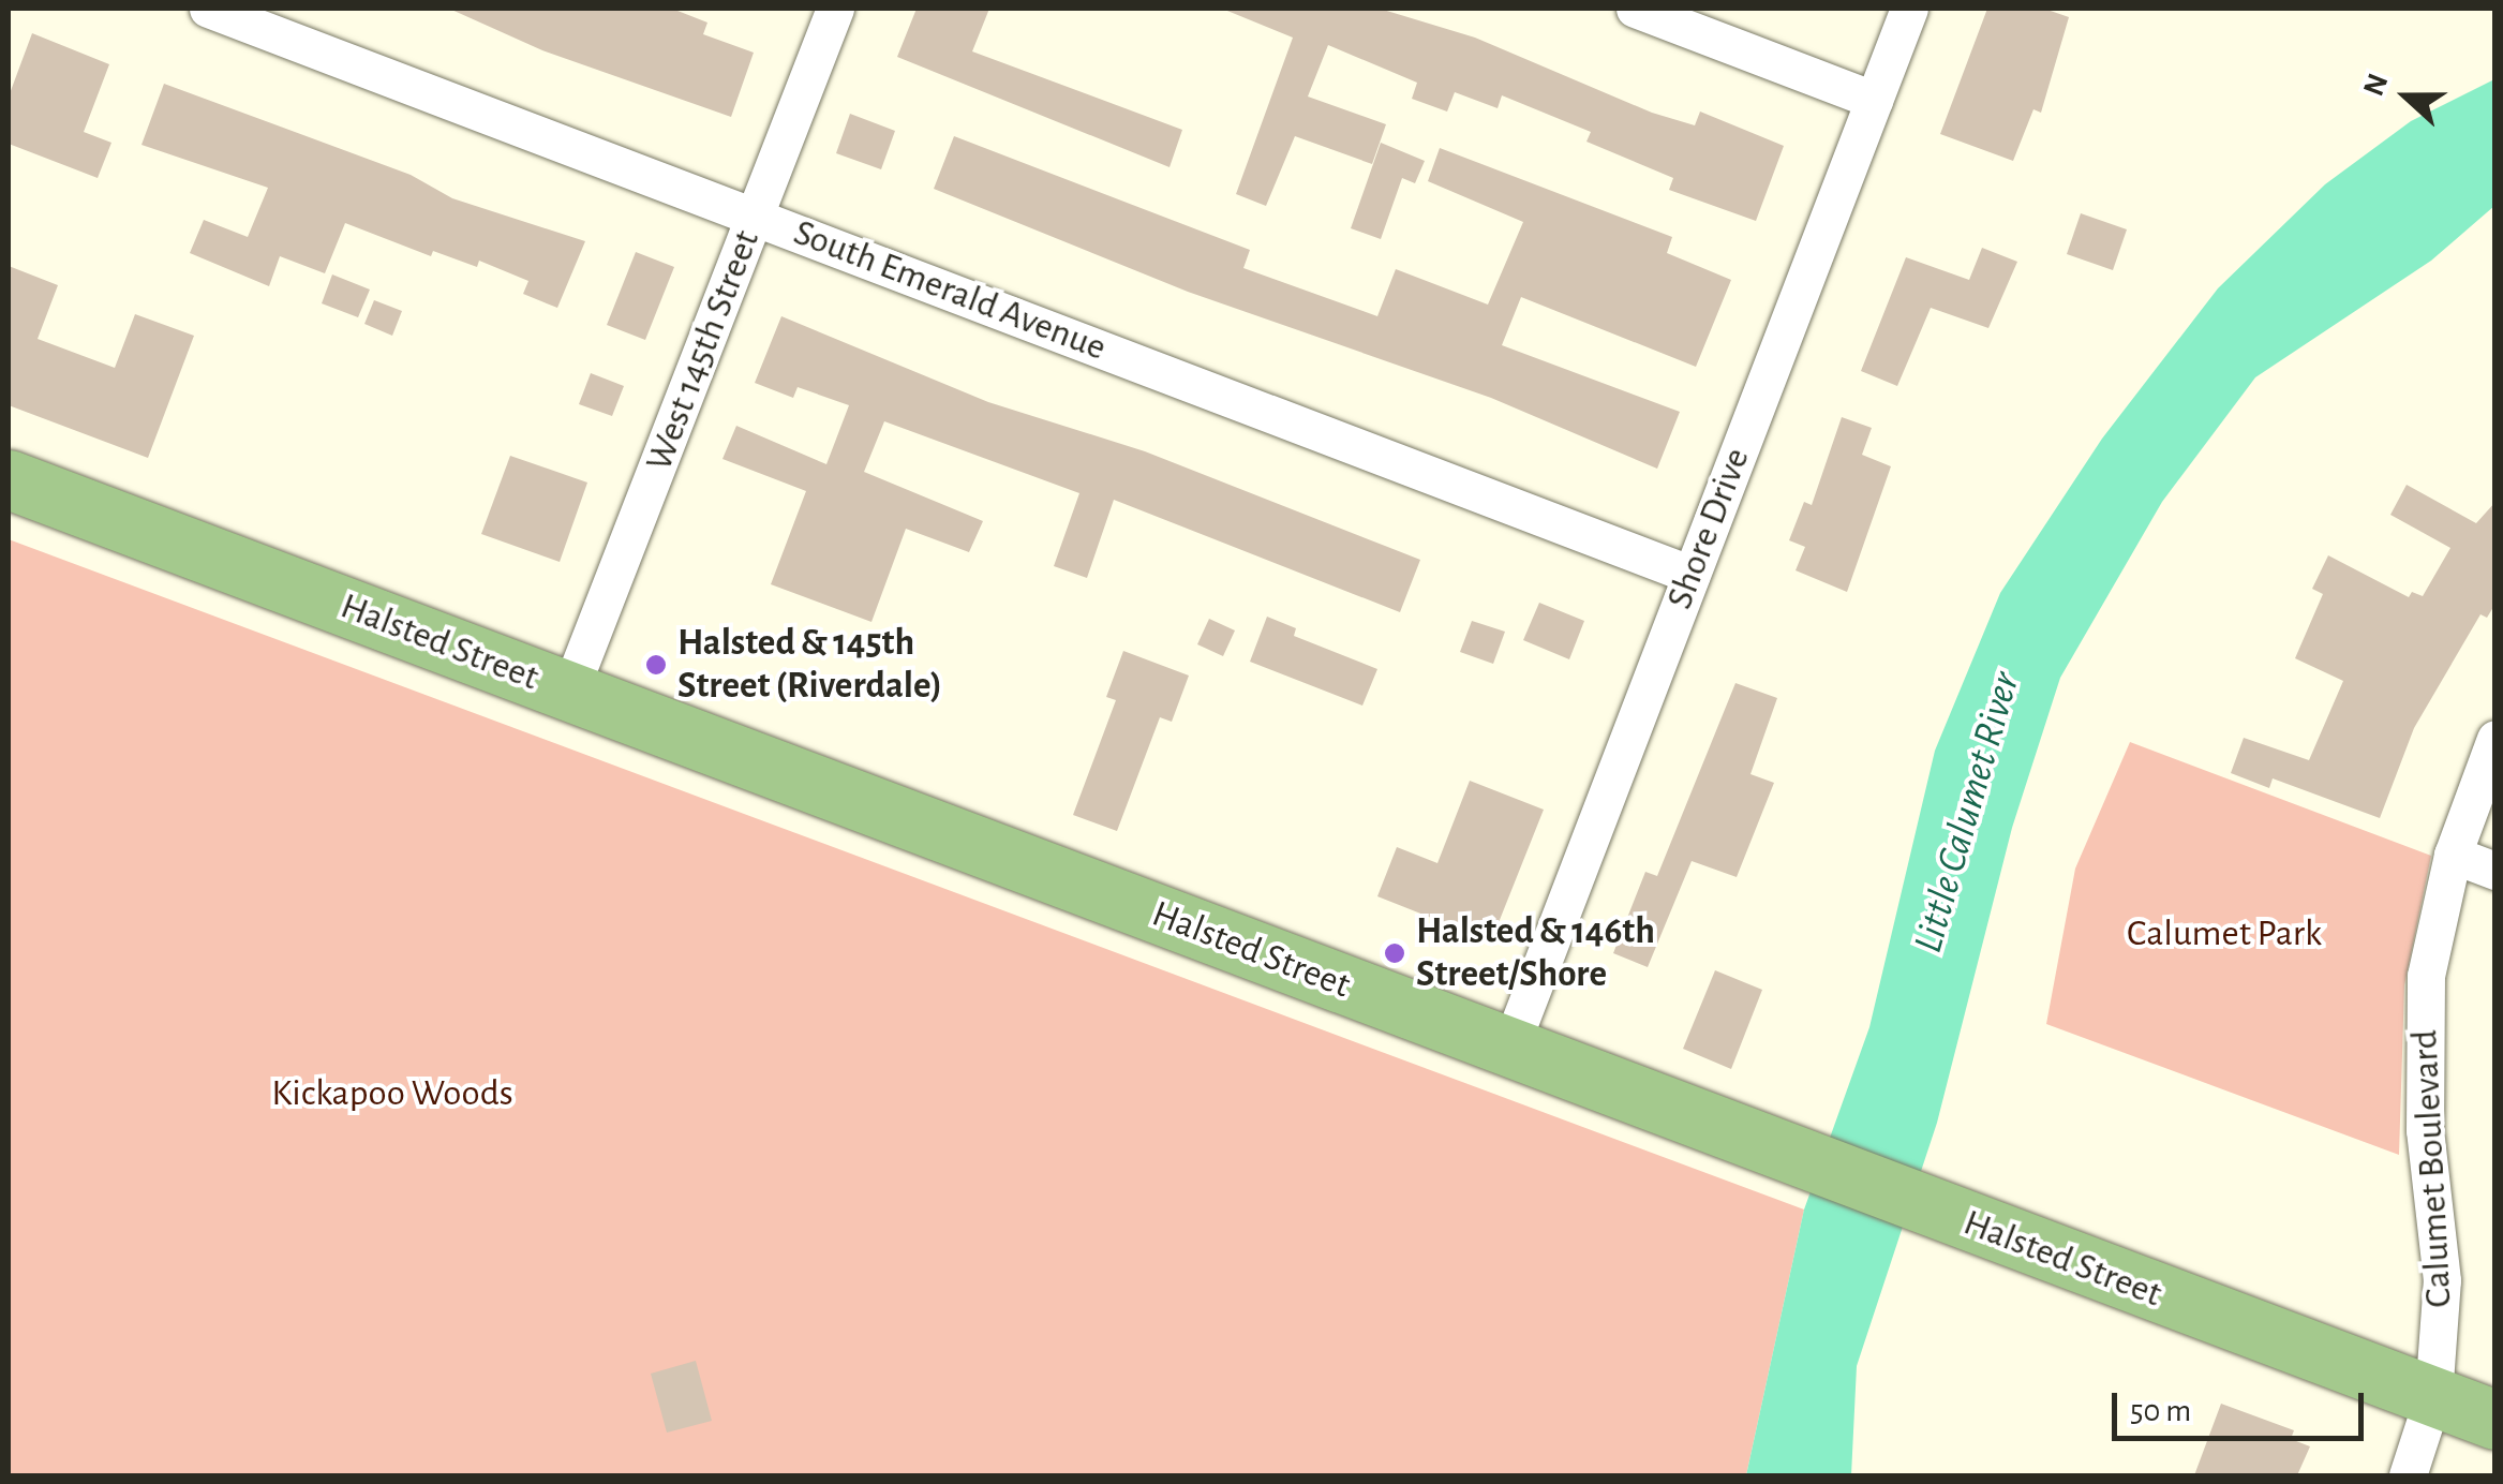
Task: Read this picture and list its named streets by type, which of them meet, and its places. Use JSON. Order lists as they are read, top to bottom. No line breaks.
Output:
{"streets":{"main road":["Halsted Street"],"street":["South Emerald Avenue","West 145th Street","Shore Drive","Calumet Boulevard"]},"crossings":[["South Emerald Avenue","West 145th Street"],["South Emerald Avenue","Shore Drive"],["West 145th Street","Halsted Street"],["Shore Drive","Halsted Street"],["Halsted Street","Calumet Boulevard"]],"water":["Little Calumet River"],"parks":["Calumet Park","Kickapoo Woods"],"places":["Halsted & 145th Street (Riverdale)","Halsted & 146th Street/Shore"],"scale_bar":"50 m","north":"left"}
